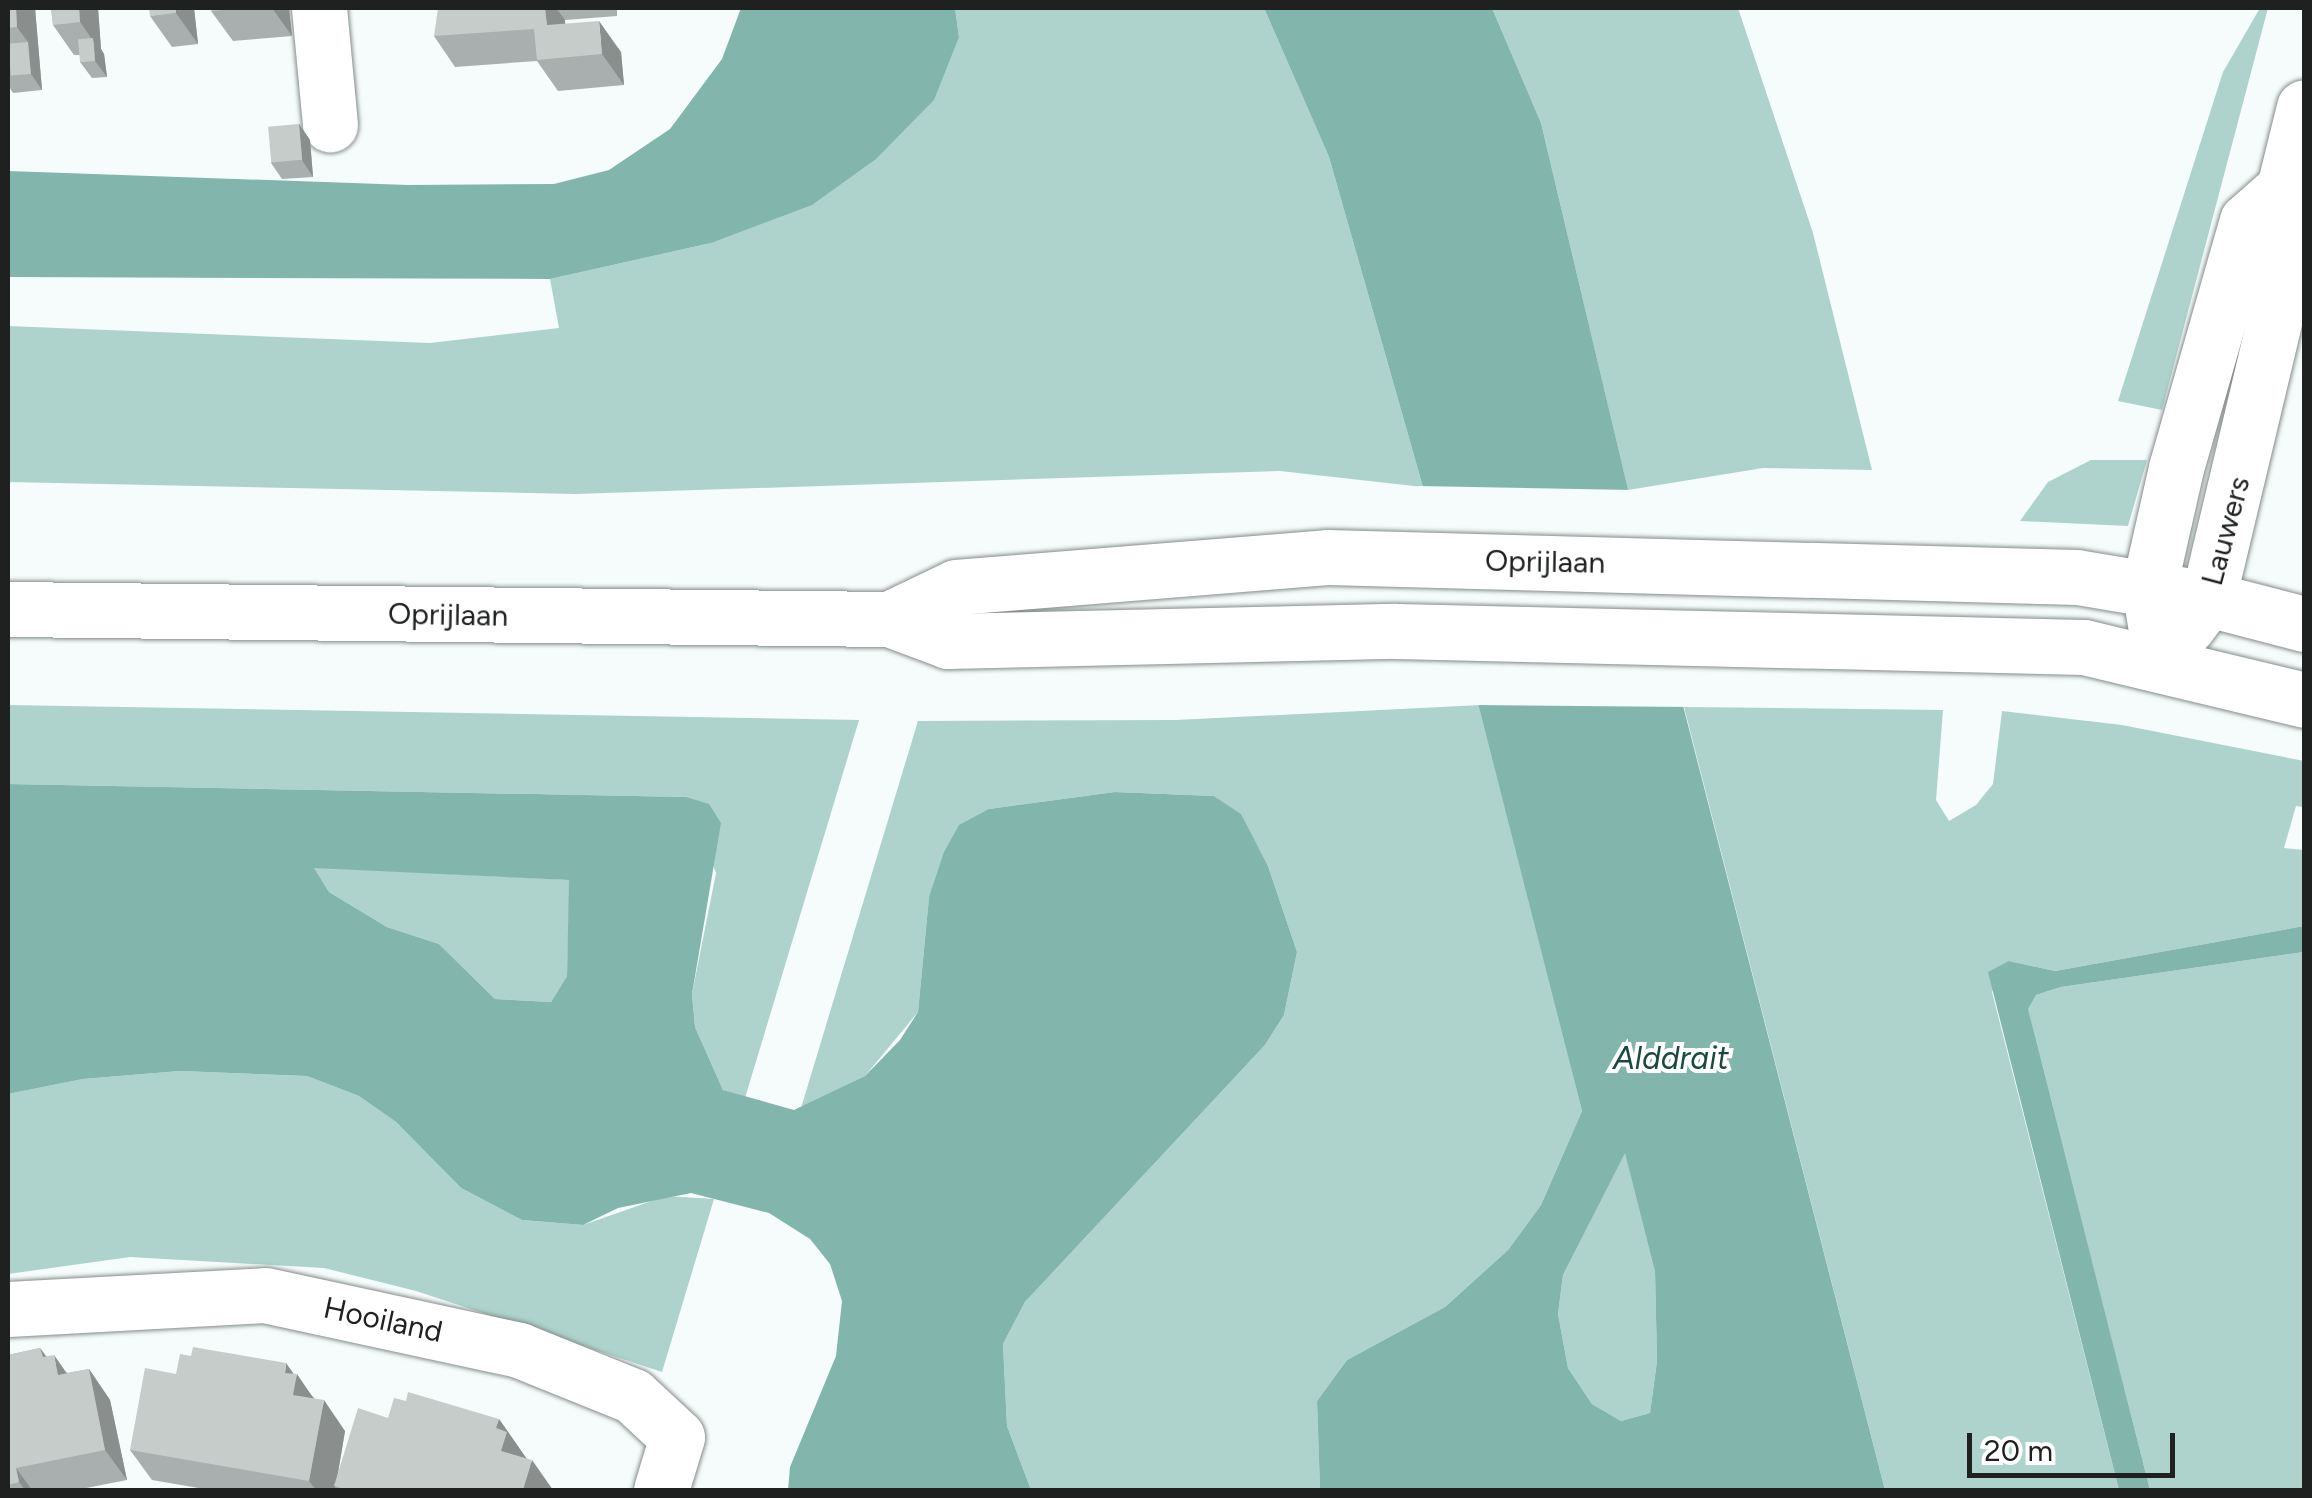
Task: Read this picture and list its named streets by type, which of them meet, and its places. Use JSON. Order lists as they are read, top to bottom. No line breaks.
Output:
{"streets":{"street":["Lauwers","Oprijlaan","Hooiland"]},"crossings":[["Lauwers","Oprijlaan"]],"water":["Alddrait"],"scale_bar":"20 m"}
